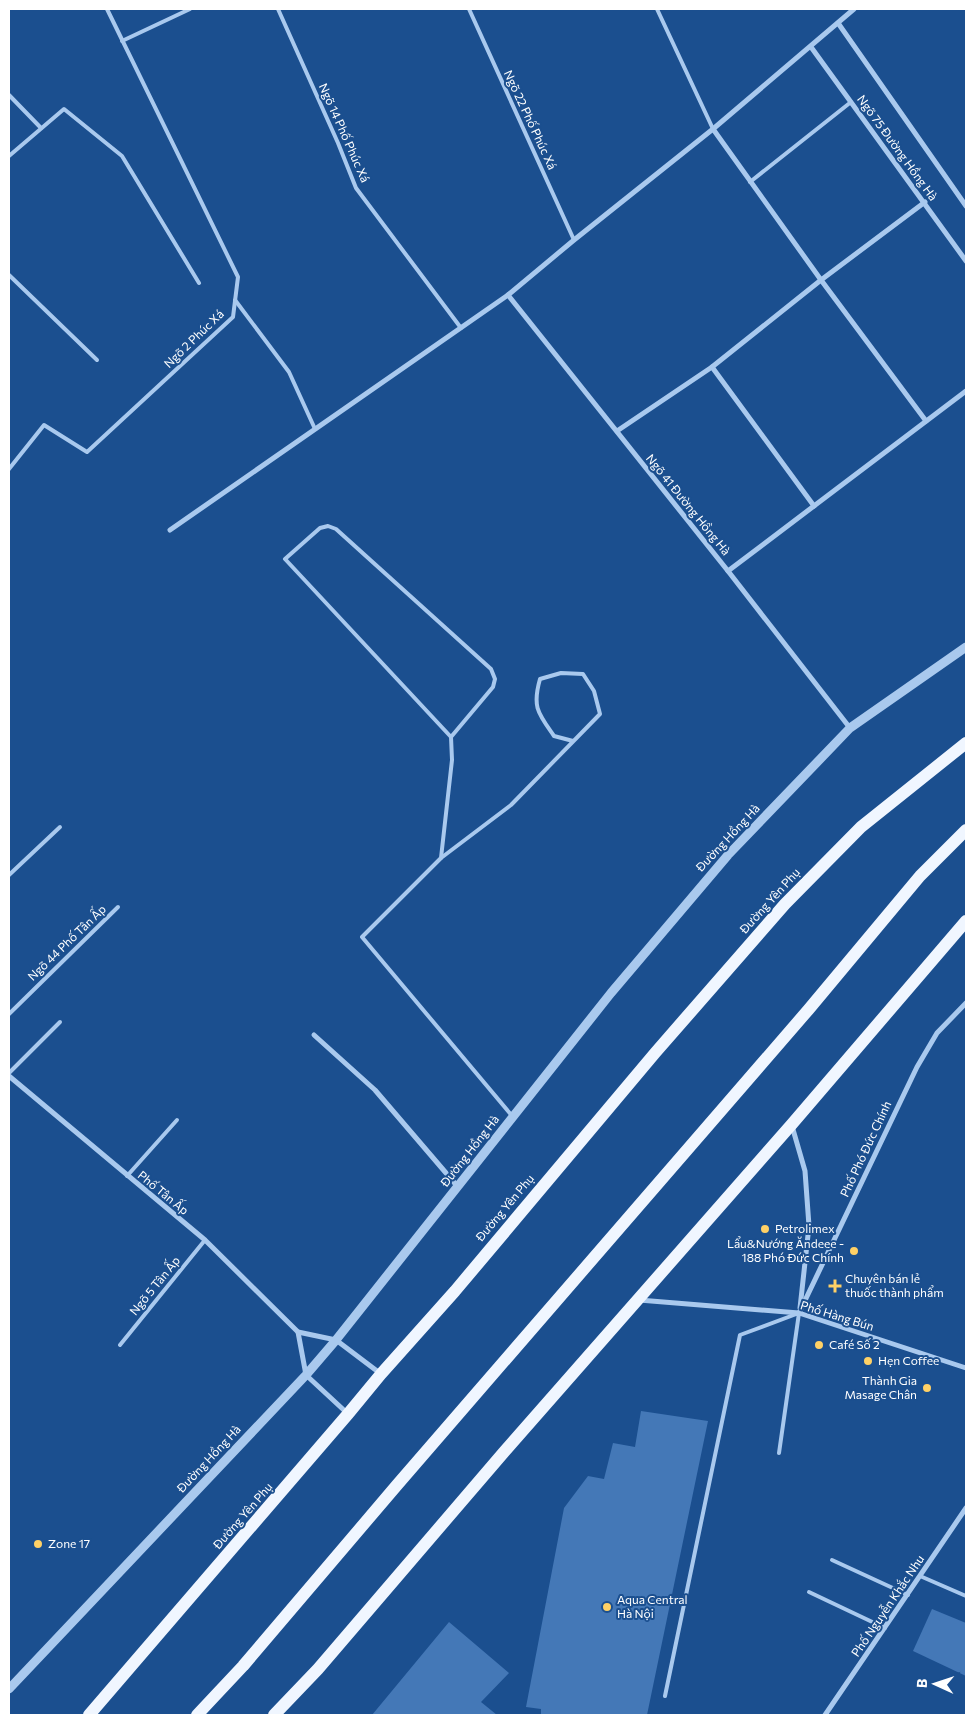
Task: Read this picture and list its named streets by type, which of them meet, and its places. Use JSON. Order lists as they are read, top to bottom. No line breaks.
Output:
{"streets":{"main road":["Đường Yên Phụ"],"street":["Ngõ 75 Đường Hồng Hà","Ngõ 41 Đường Hồng Hà","Đường Hồng Hà","Phố Phó Đức Chính","Phố Tân Ấp","Phố Hàng Bún","Phố Nguyễn Khắc Nhu"],"lane":["Ngõ 22 Phố Phúc Xá","Ngõ 14 Phố Phúc Xá","Ngõ 2 Phúc Xá","Ngõ 44 Phố Tân Ấp","Ngõ 5 Tân Ấp"]},"crossings":[["Ngõ 41 Đường Hồng Hà","Đường Hồng Hà"],["Phố Phó Đức Chính","Phố Hàng Bún"],["Phố Tân Ấp","Ngõ 5 Tân Ấp"]],"places":{"other":["Petrolimex","Lẩu&Nướng Ăndeee - 188 Phó Đức Chính","Café Số 2","Hẹn Coffee","Thành Gia Masage Chân","Zone 17","Aqua Central Hà Nội"],"health":["Chuyên bán lẻ thuốc thành phẩm"]},"north":"left"}
